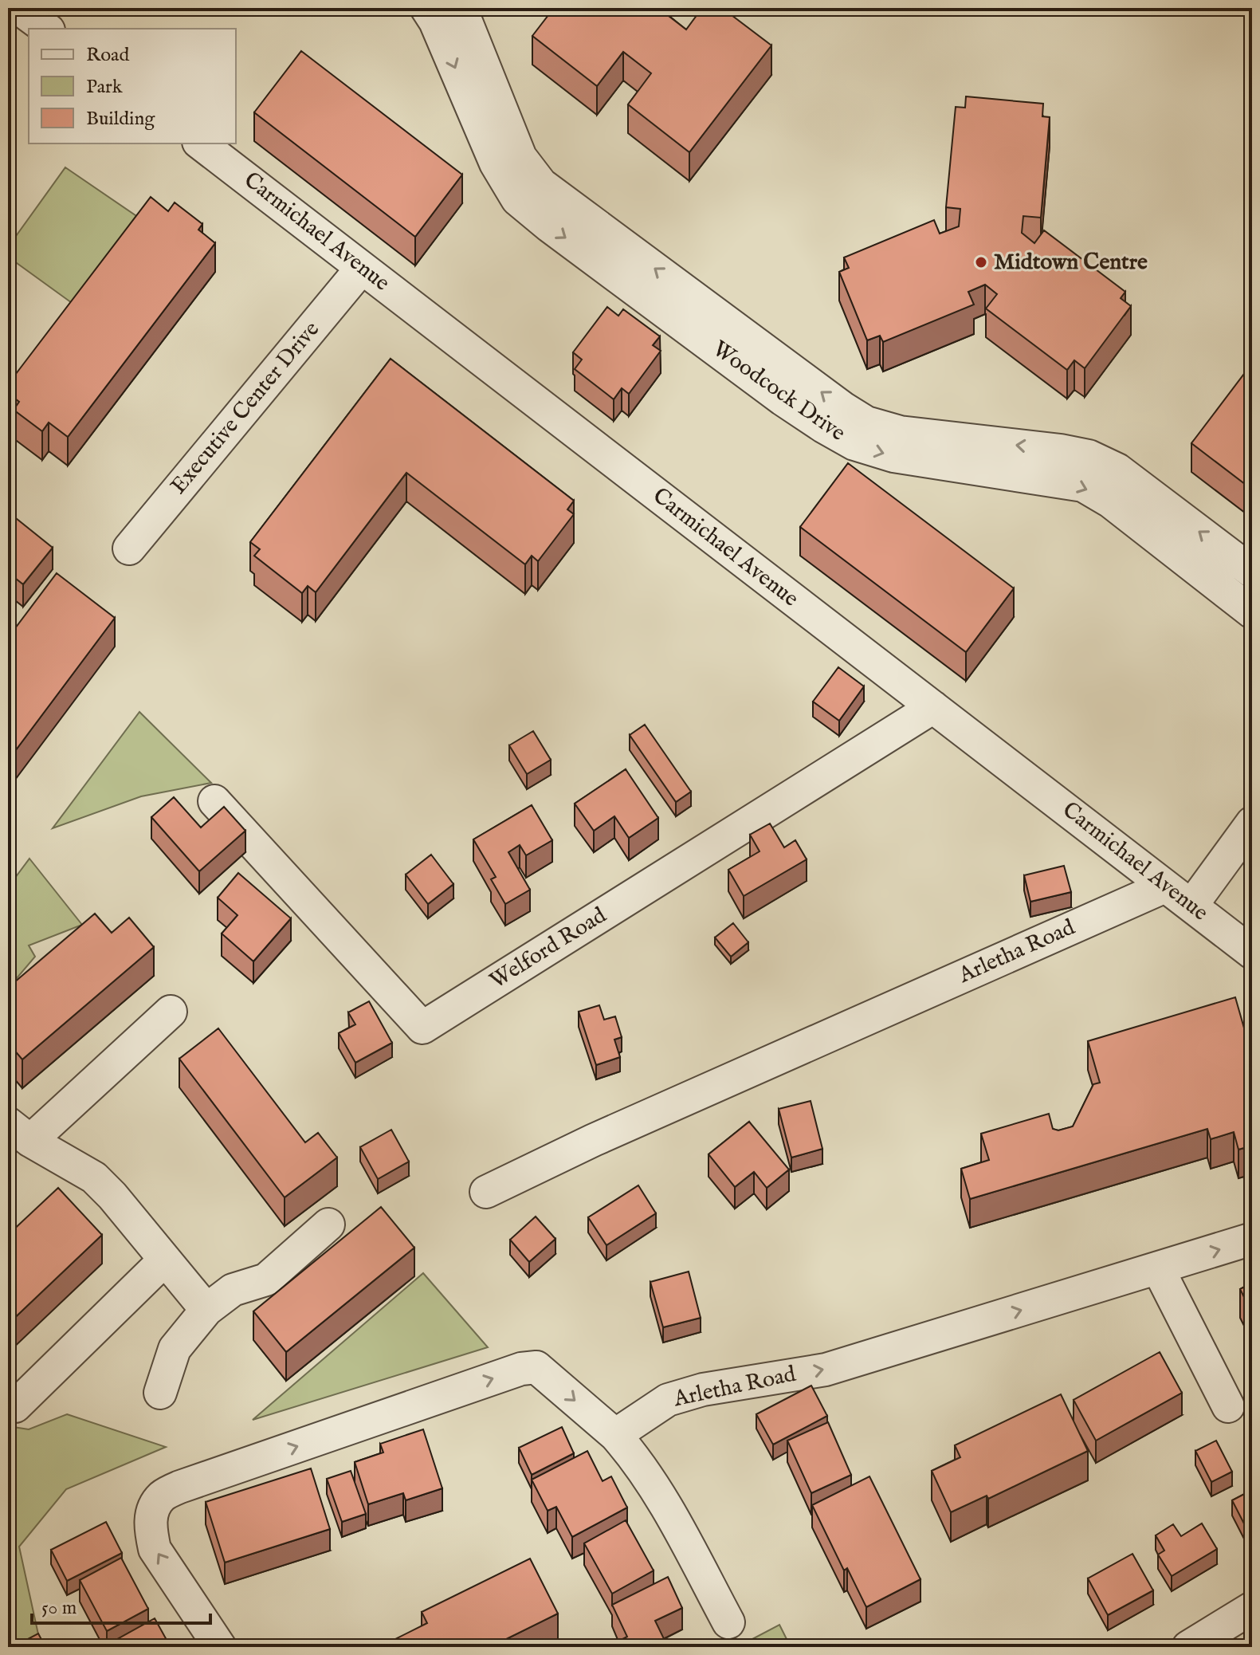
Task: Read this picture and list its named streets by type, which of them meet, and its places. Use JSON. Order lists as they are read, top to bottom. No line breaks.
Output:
{"streets":{"street":["Carmichael Avenue","Woodcock Drive","Executive Center Drive","Welford Road","Arletha Road"]},"crossings":[["Carmichael Avenue","Executive Center Drive"],["Carmichael Avenue","Welford Road"],["Carmichael Avenue","Arletha Road"]],"places":["Midtown Centre"],"legend":["Road","Park","Building"],"scale_bar":"50 m"}
